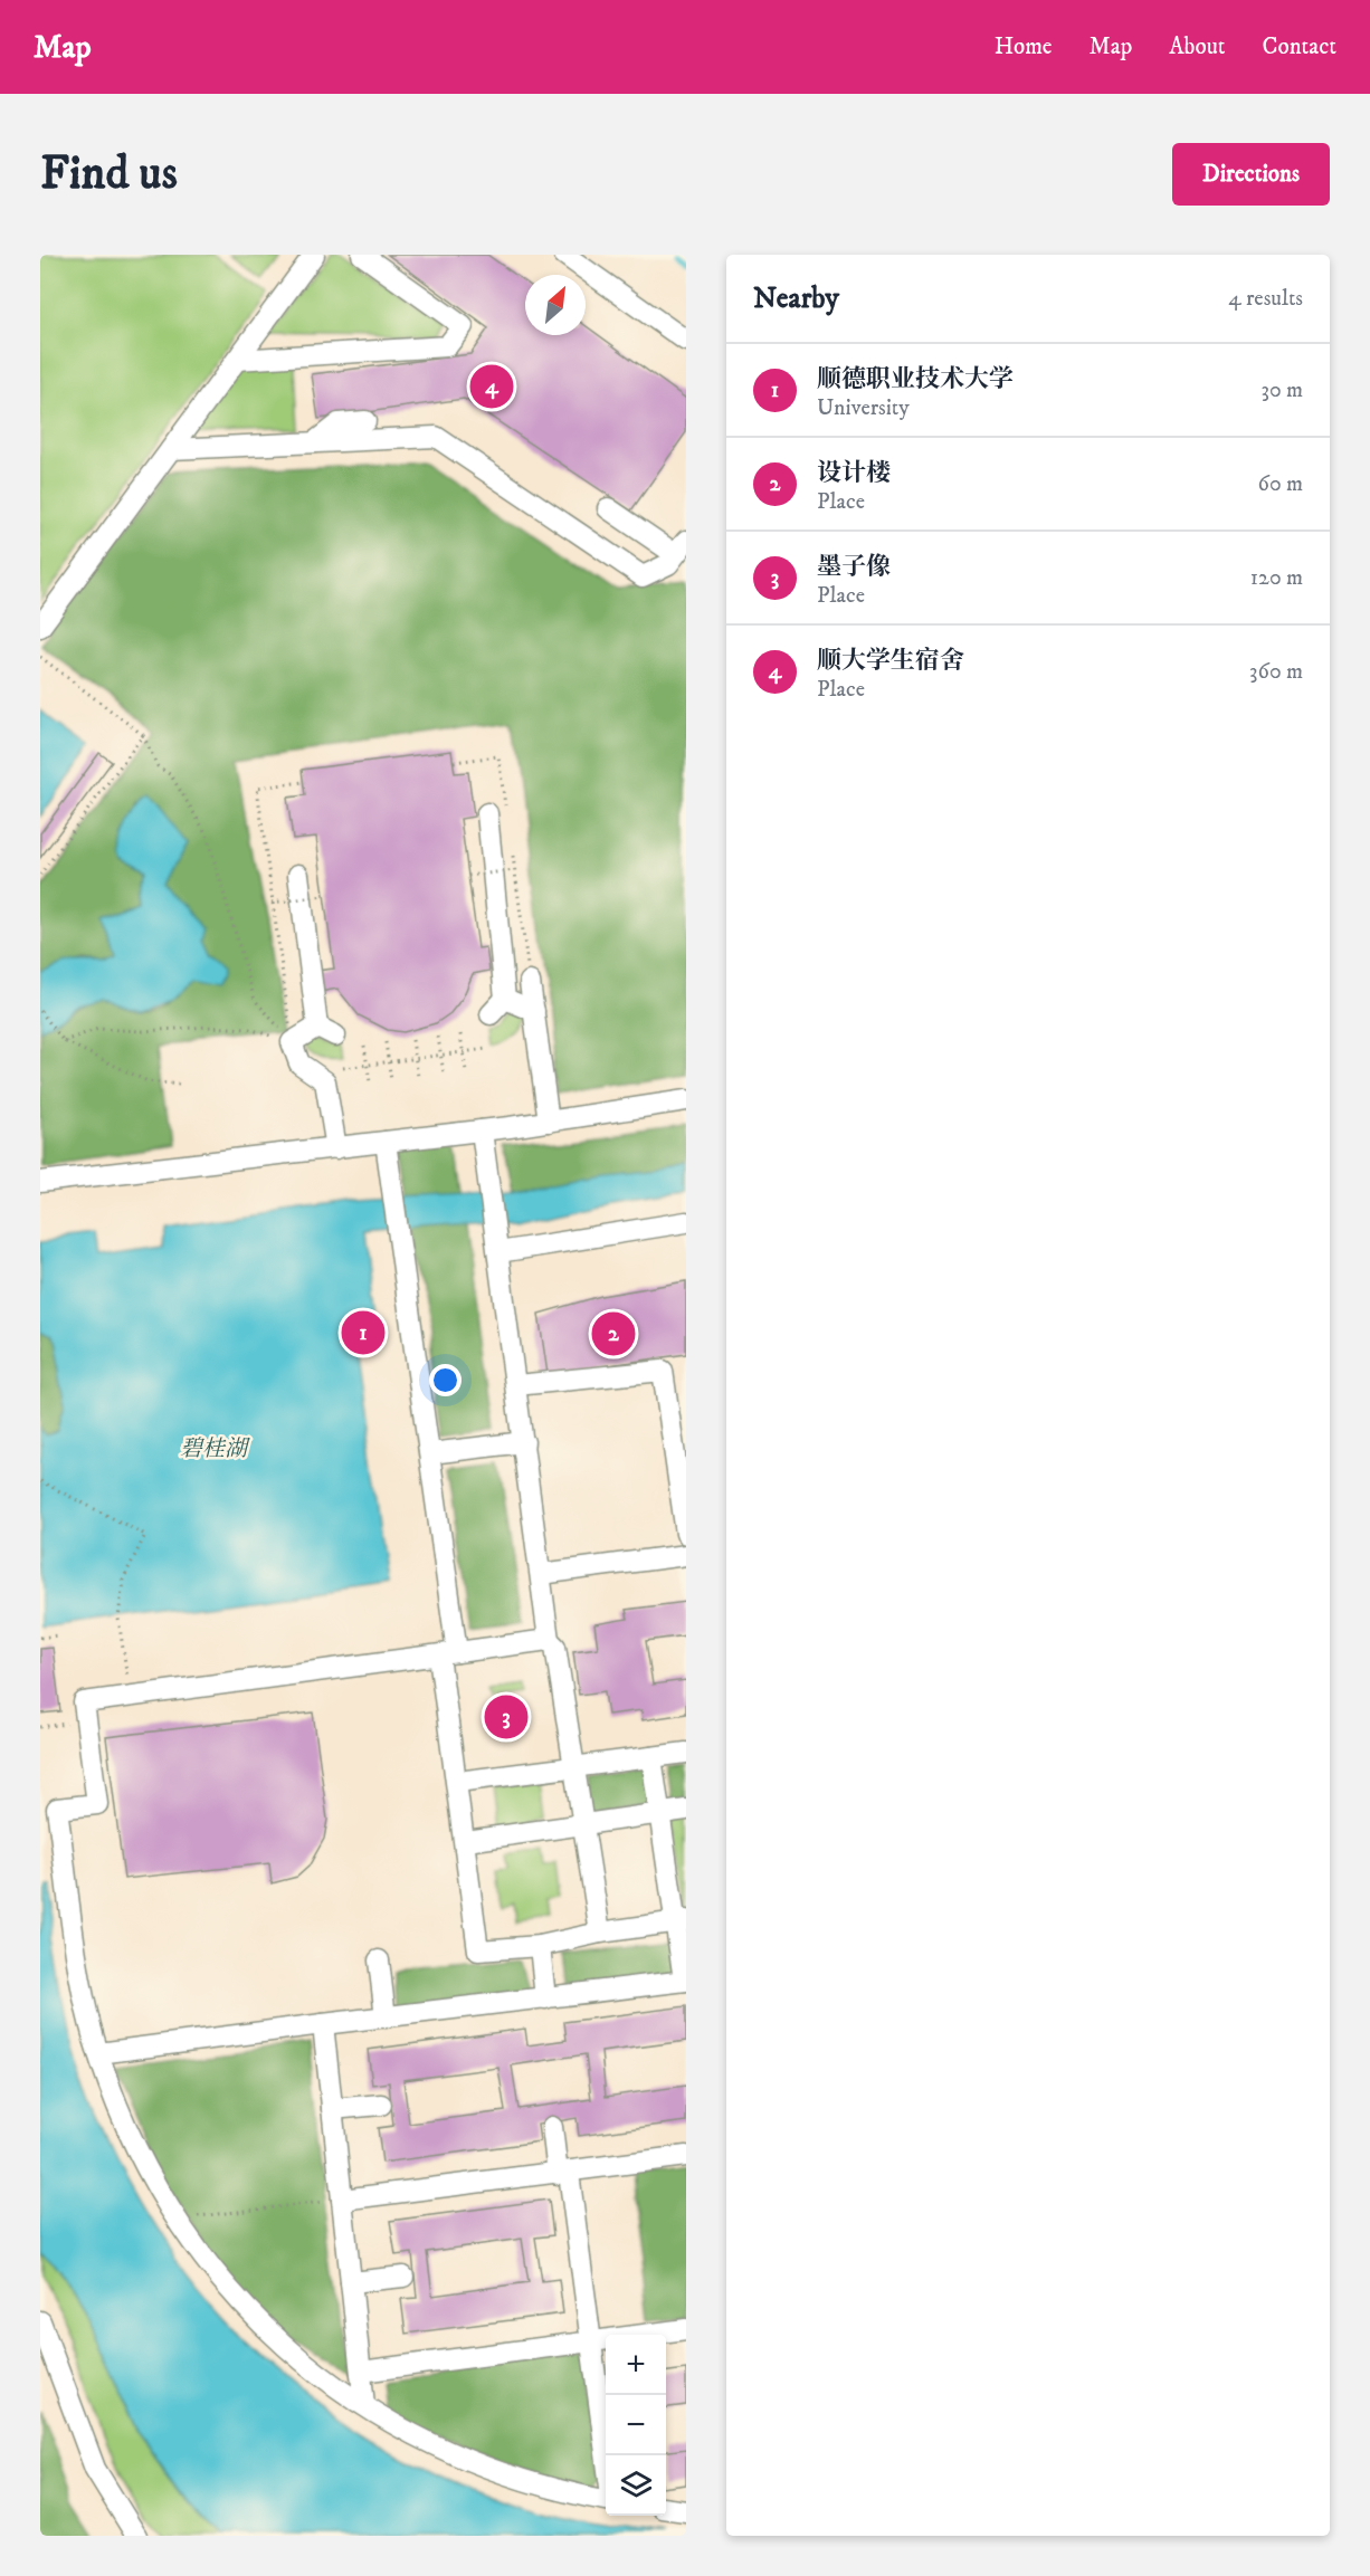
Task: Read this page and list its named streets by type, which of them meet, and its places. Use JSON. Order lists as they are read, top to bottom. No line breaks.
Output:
{"water":["碧桂湖"],"north":"top right","page":{"header":"Map","nav":["Home","Map","About","Contact"],"buttons":"Directions","title":"Find us","heading":["Nearby","4 results"],"list":[{"mark":"1","name":"顺德职业技术大学","note":"University","value":"30 m"},{"mark":"2","name":"设计楼","note":"Place","value":"60 m"},{"mark":"3","name":"墨子像","note":"Place","value":"120 m"},{"mark":"4","name":"顺大学生宿舍","note":"Place","value":"360 m"}],"pins":["4","1","2","3"],"map_buttons":["+","−"]}}
